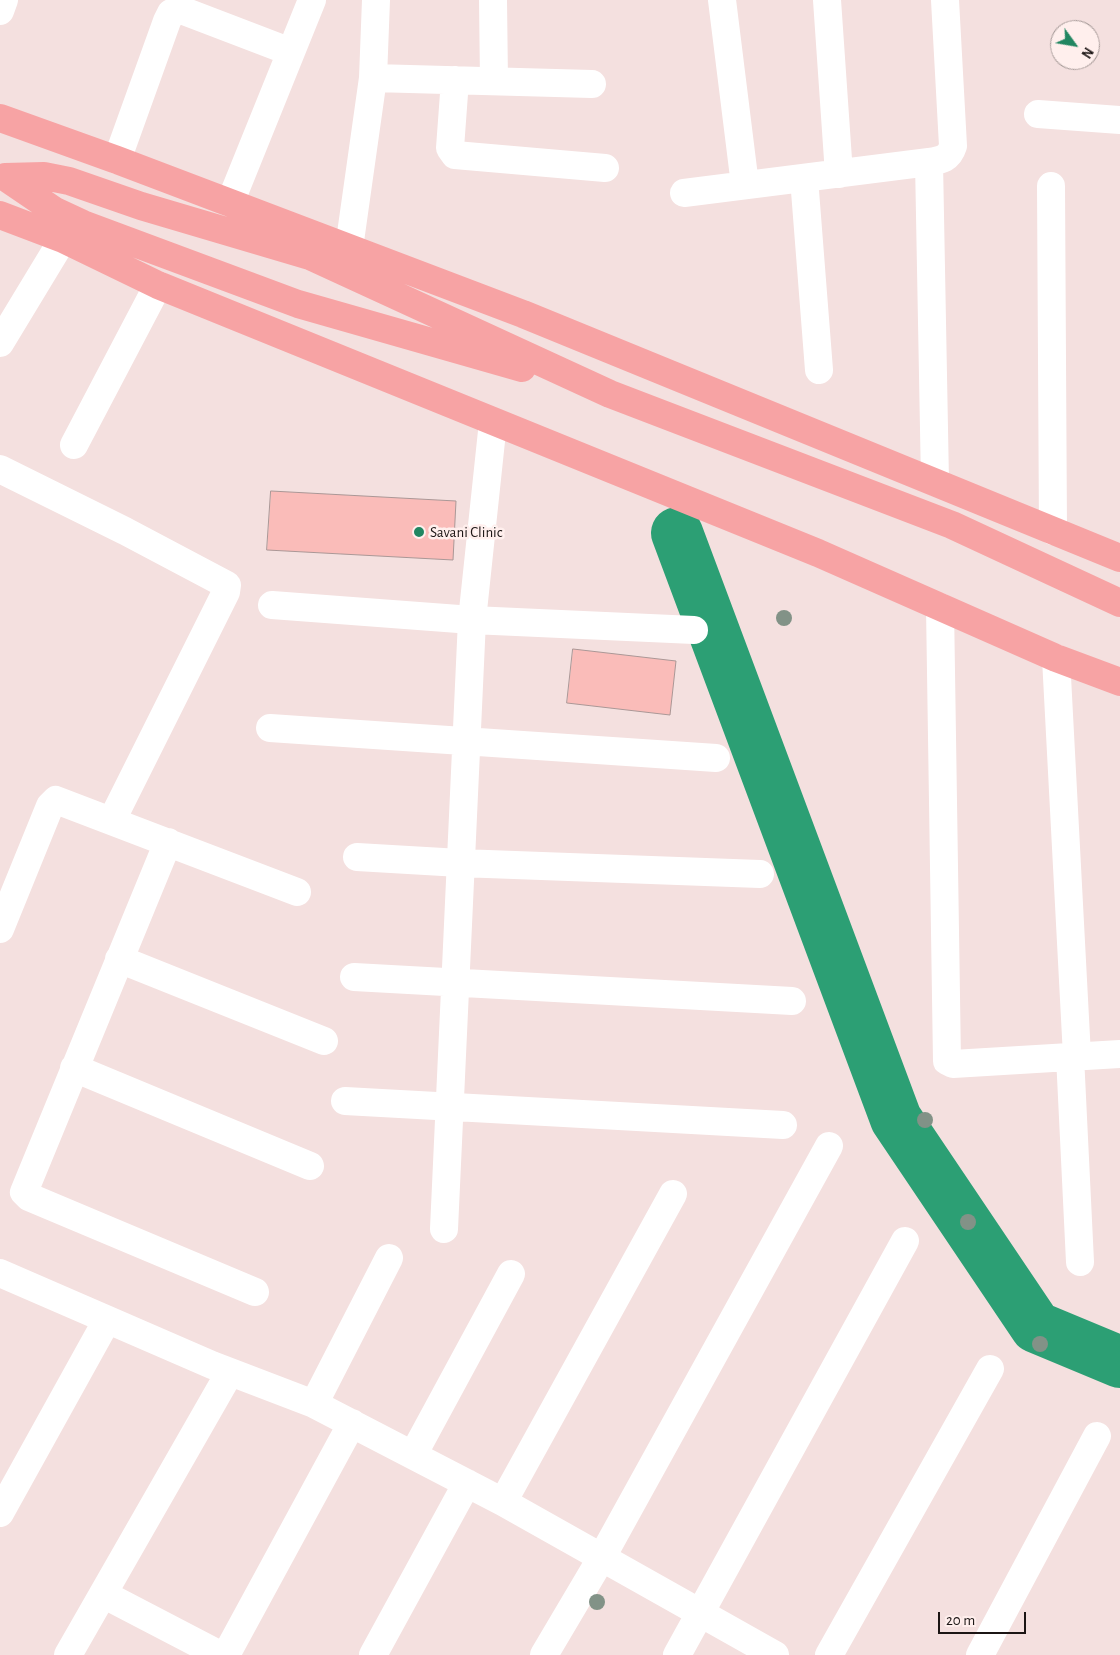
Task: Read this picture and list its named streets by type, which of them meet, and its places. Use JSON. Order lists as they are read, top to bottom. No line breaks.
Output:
{"places":["Savani Clinic"],"scale_bar":"20 m","north":"bottom right"}
